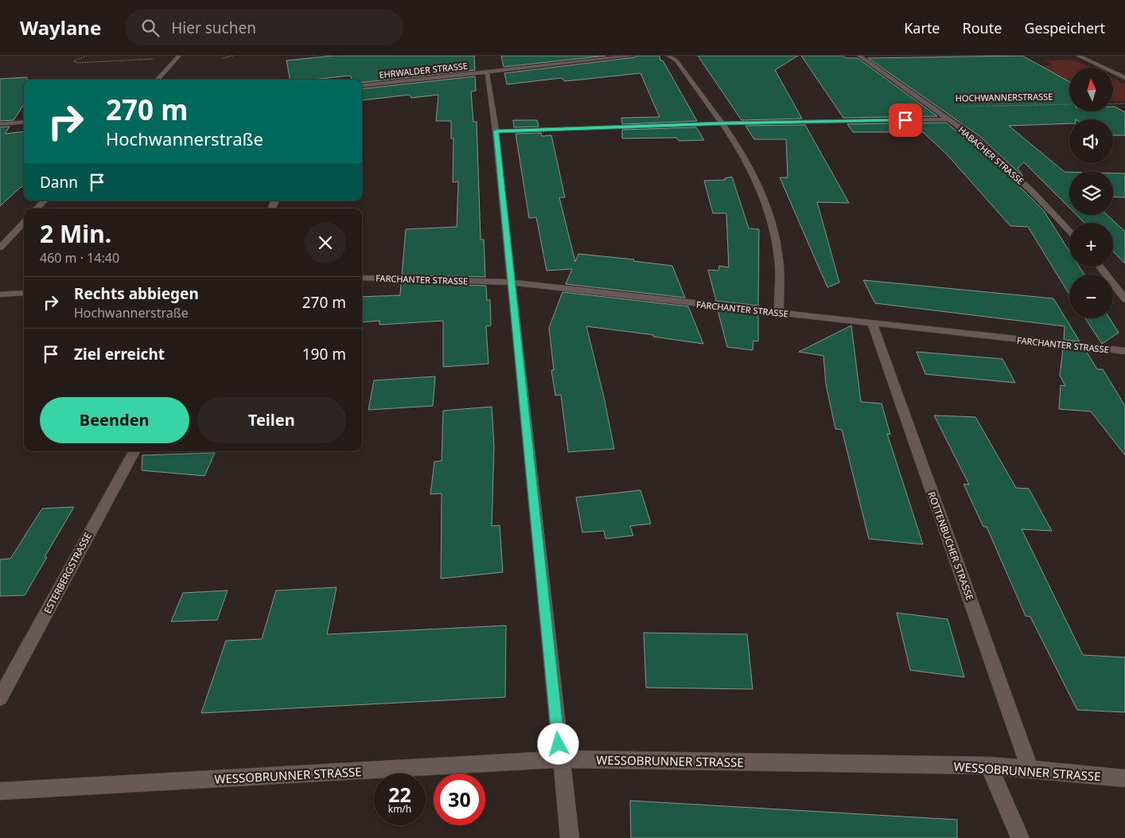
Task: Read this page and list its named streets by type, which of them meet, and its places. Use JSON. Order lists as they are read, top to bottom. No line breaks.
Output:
{"streets":{"street":["EHRWALDER STRASSE","HABACHER STRASSE","FARCHANTER STRASSE","ROTTENBUCHER STRASSE","ESTERBERGSTRASSE","WESSOBRUNNER STRASSE"],"path":["HOCHWANNERSTRASSE"]},"crossings":[["HOCHWANNERSTRASSE","HABACHER STRASSE"],["FARCHANTER STRASSE","ROTTENBUCHER STRASSE"],["ROTTENBUCHER STRASSE","WESSOBRUNNER STRASSE"]],"north":"top","page":{"header":"Waylane","search":"Hier suchen","nav":["Karte","Route","Gespeichert"],"map_buttons":["+","−"],"turn":["270 m","Hochwannerstraße"],"then":"Dann","heading":["2 Min.","460 m · 14:40"],"list":[{"name":"Rechts abbiegen","note":"Hochwannerstraße","value":"270 m"},{"name":"Ziel erreicht","value":"190 m"}],"buttons":["Beenden","Teilen"],"speed":"22 km/h","limit":"30"}}
